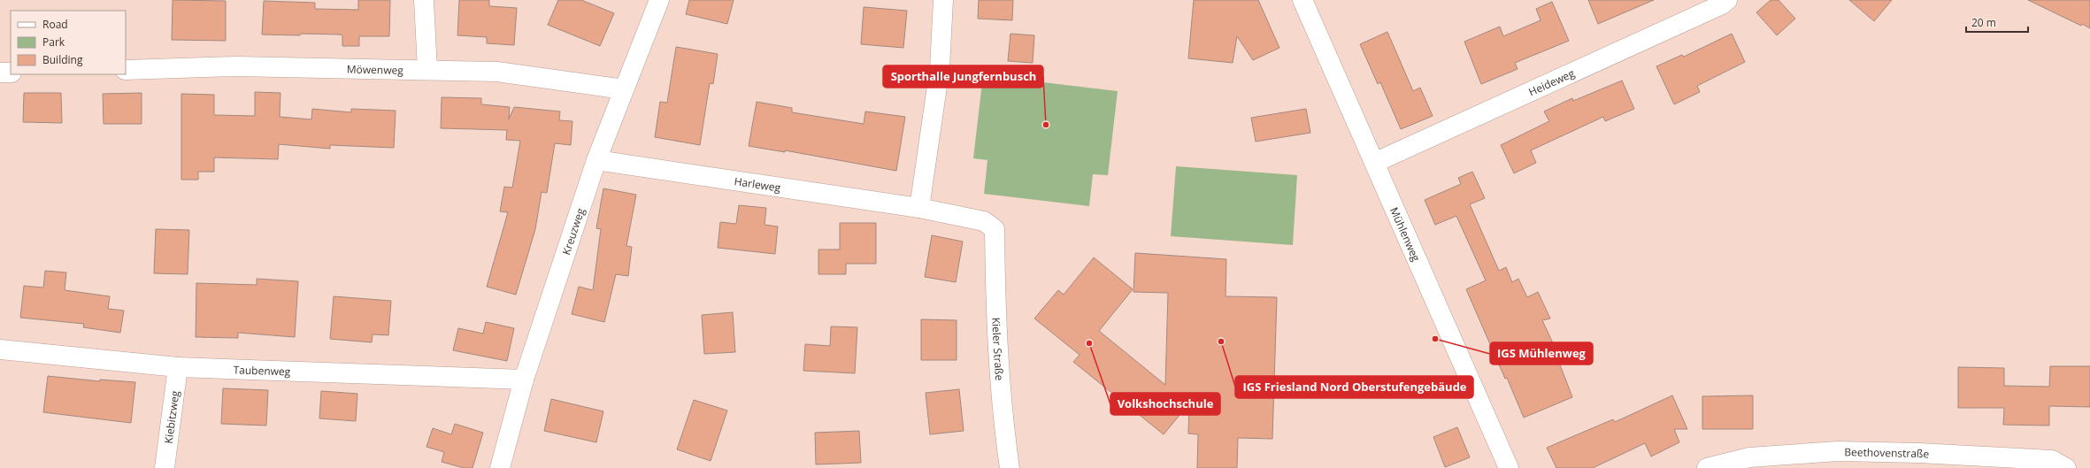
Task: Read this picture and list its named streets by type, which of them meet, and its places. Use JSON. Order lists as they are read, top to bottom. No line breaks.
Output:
{"streets":{"street":["Möwenweg","Heideweg","Harleweg","Kreuzweg","Mühlenweg","Kieler Straße","Taubenweg","Kiebitzweg","Beethovenstraße"]},"crossings":[["Möwenweg","Kreuzweg"],["Heideweg","Mühlenweg"],["Harleweg","Kreuzweg"],["Harleweg","Kieler Straße"],["Kreuzweg","Taubenweg"],["Taubenweg","Kiebitzweg"]],"places":["Sporthalle Jungfernbusch","IGS Mühlenweg","IGS Friesland Nord Oberstufengebäude","Volkshochschule"],"legend":["Road","Park","Building"],"scale_bar":"20 m"}
